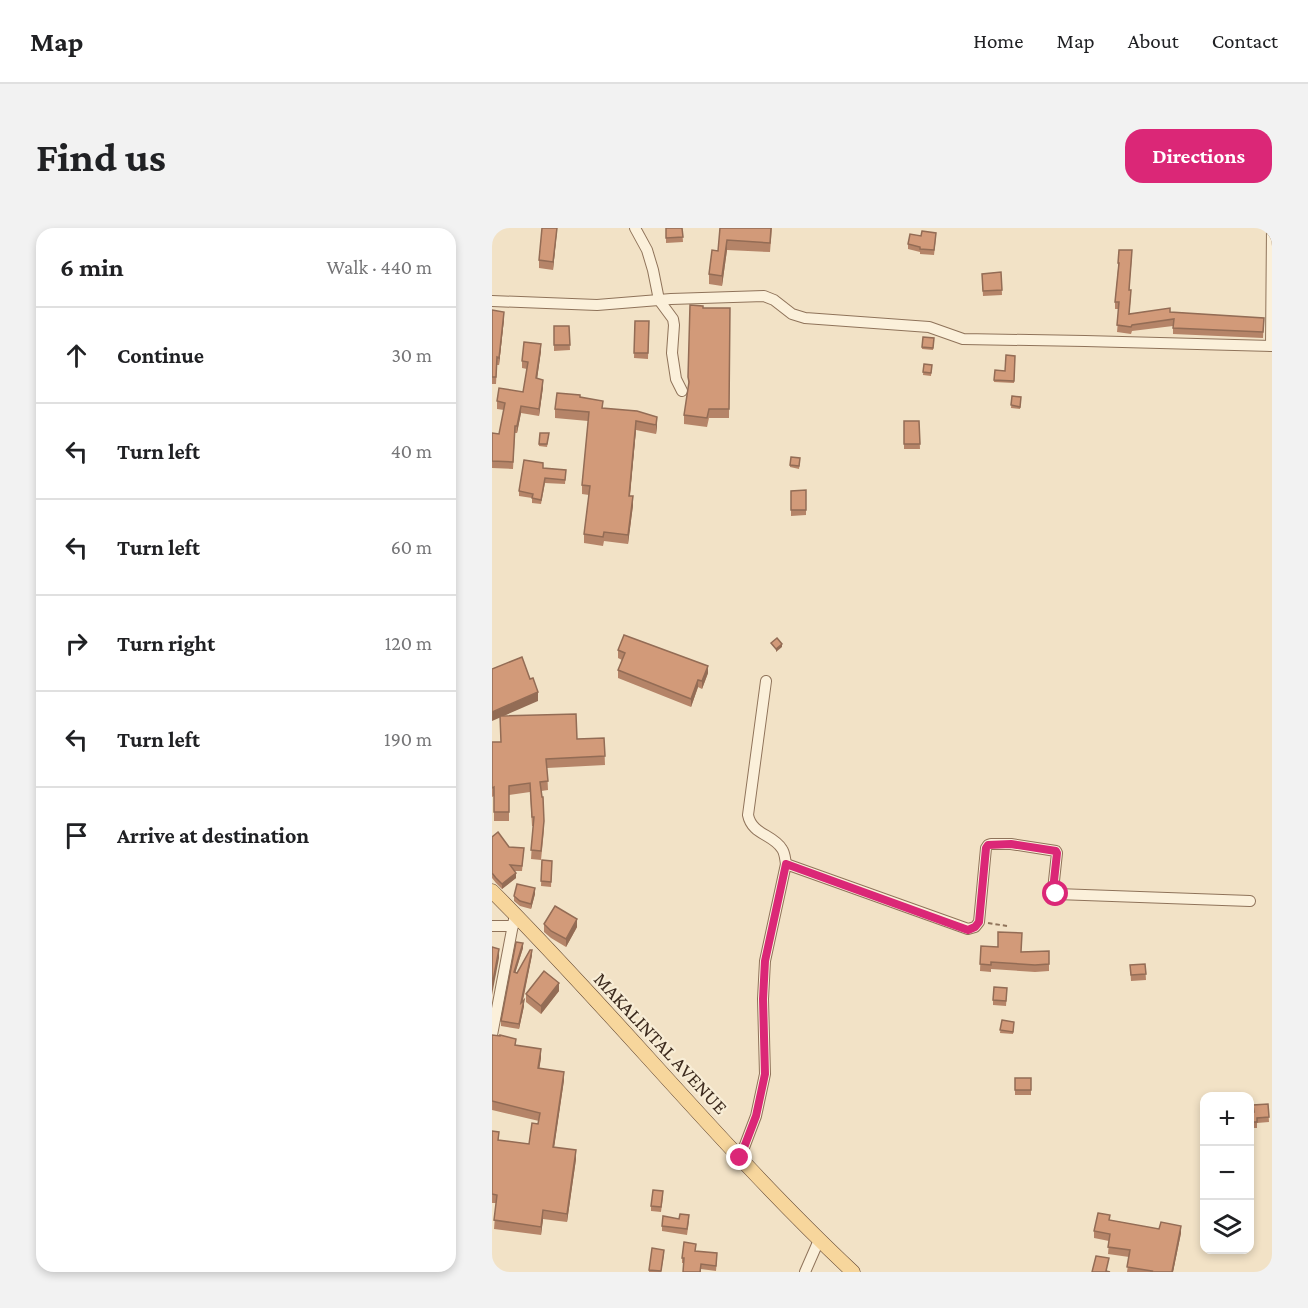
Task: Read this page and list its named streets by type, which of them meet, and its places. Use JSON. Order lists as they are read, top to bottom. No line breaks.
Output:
{"streets":{"main road":["MAKALINTAL AVENUE"]},"page":{"header":"Map","nav":["Home","Map","About","Contact"],"buttons":"Directions","title":"Find us","heading":["6 min","Walk · 440 m"],"list":[["Continue","30 m"],["Turn left","40 m"],["Turn left","60 m"],["Turn right","120 m"],["Turn left","190 m"],"Arrive at destination"],"map_buttons":["+","−"]}}
